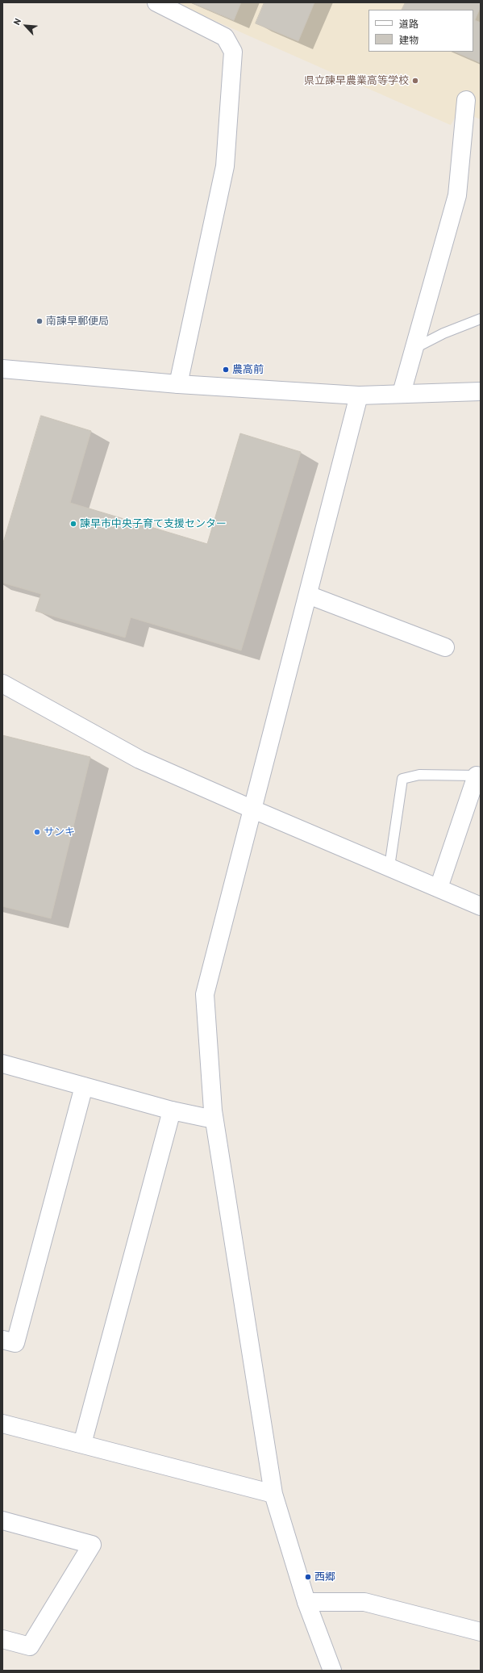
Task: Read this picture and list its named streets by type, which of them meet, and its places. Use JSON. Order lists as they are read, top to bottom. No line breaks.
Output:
{"places":["県立諫早農業高等学校","南諫早郵便局","農高前","諫早市中央子育て支援センター","サンキ","西郷"],"legend":["道路","建物"],"north":"top left"}
